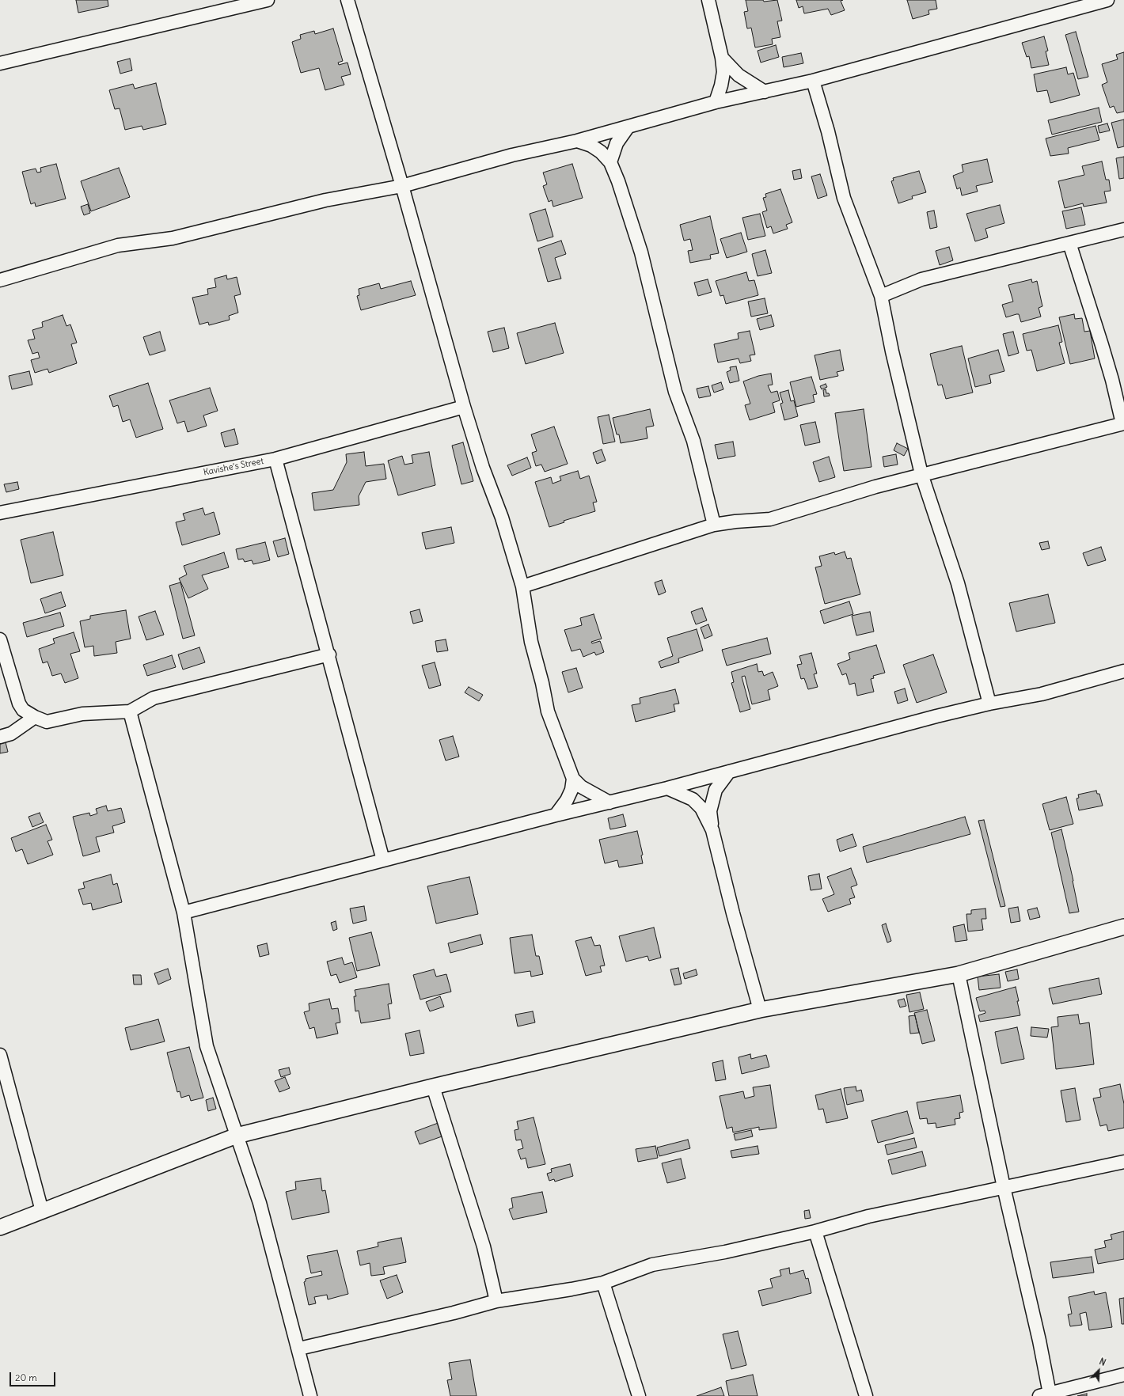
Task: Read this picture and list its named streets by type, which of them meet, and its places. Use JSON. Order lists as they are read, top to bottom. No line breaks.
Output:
{"streets":{"street":["Kavishe’s Street"]},"scale_bar":"20 m","north":"top right"}
